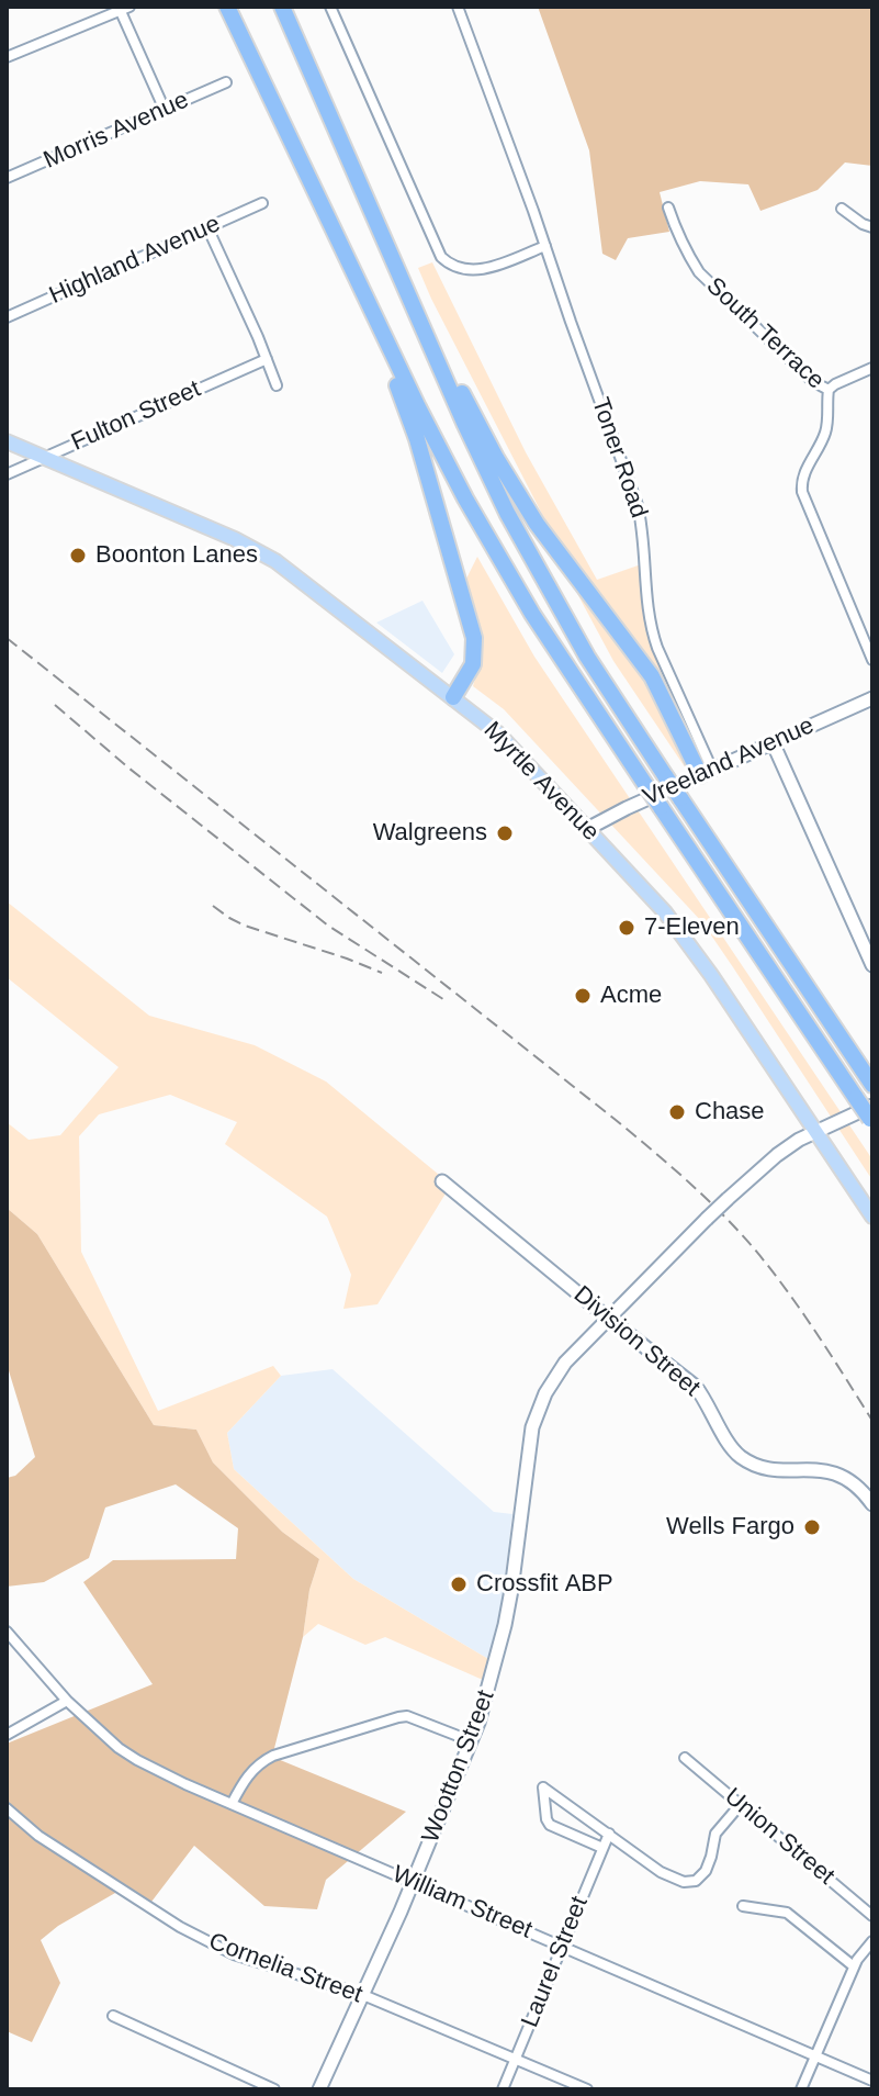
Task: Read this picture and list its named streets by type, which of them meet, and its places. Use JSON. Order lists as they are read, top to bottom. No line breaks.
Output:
{"streets":{"main road":["Myrtle Avenue"],"street":["Morris Avenue","Highland Avenue","South Terrace","Fulton Street","Toner Road","Vreeland Avenue","Division Street","Wootton Street","Union Street","William Street","Laurel Street","Cornelia Street"]},"crossings":[["Fulton Street","Myrtle Avenue"],["Toner Road","Vreeland Avenue"],["Vreeland Avenue","Myrtle Avenue"],["Myrtle Avenue","Wootton Street"],["Division Street","Wootton Street"],["Wootton Street","William Street"],["Wootton Street","Cornelia Street"],["William Street","Laurel Street"],["Laurel Street","Cornelia Street"]],"places":["Boonton Lanes","Walgreens","7-Eleven","Acme","Chase","Wells Fargo","Crossfit ABP"]}
